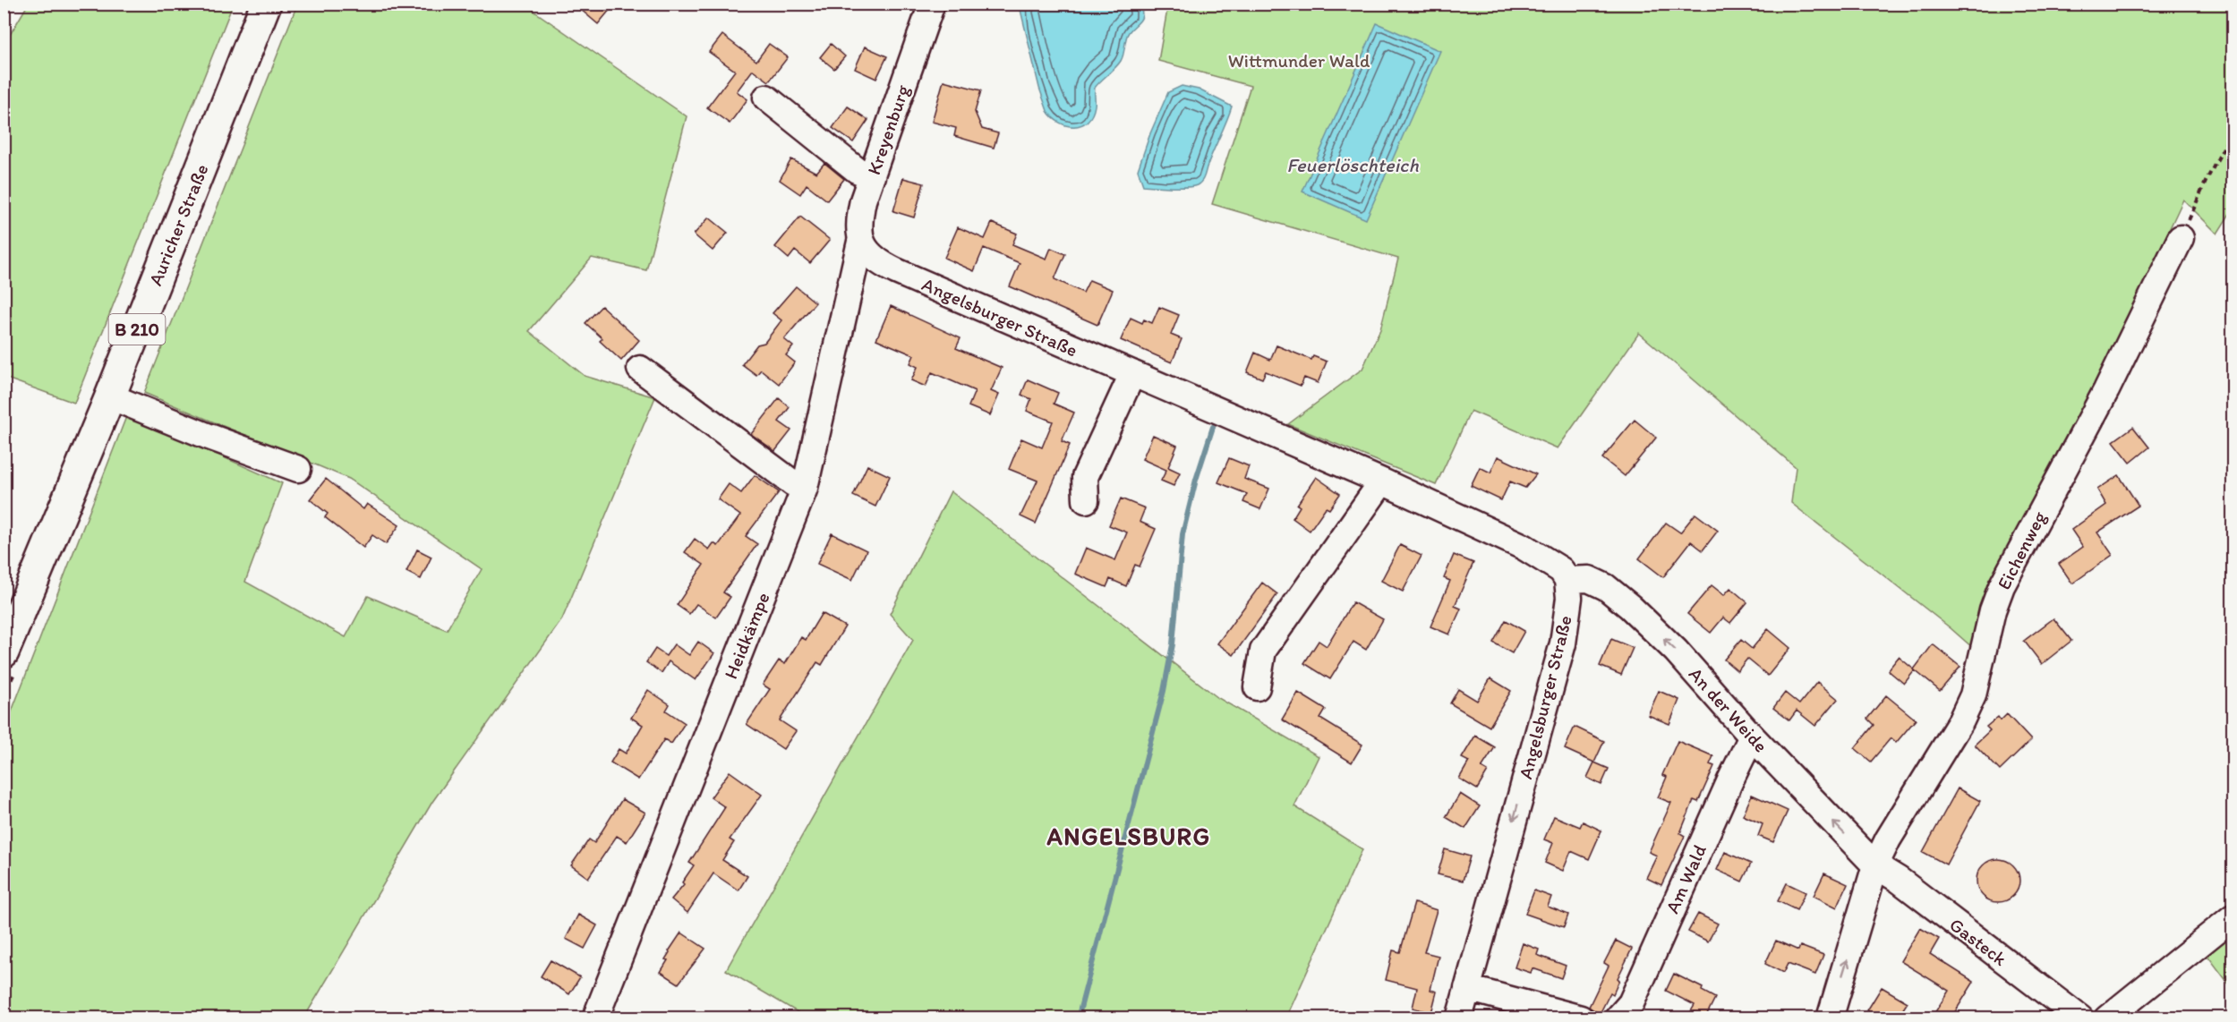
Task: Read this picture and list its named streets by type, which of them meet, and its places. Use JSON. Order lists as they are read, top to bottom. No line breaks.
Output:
{"streets":{"main road":["Auricher Straße","B 210"],"street":["Kreyenburg","Angelsburger Straße","Eichenweg","Heidkämpe","An der Weide","Am Wald","Gasteck"]},"crossings":[["Kreyenburg","Angelsburger Straße"],["Kreyenburg","Heidkämpe"],["Angelsburger Straße","Heidkämpe"],["Angelsburger Straße","An der Weide"],["Eichenweg","An der Weide"],["Eichenweg","Gasteck"],["An der Weide","Am Wald"],["An der Weide","Gasteck"]],"one_way":["An der Weide"],"districts":["ANGELSBURG"],"water":["Feuerlöschteich"],"parks":["Wittmunder Wald"]}
